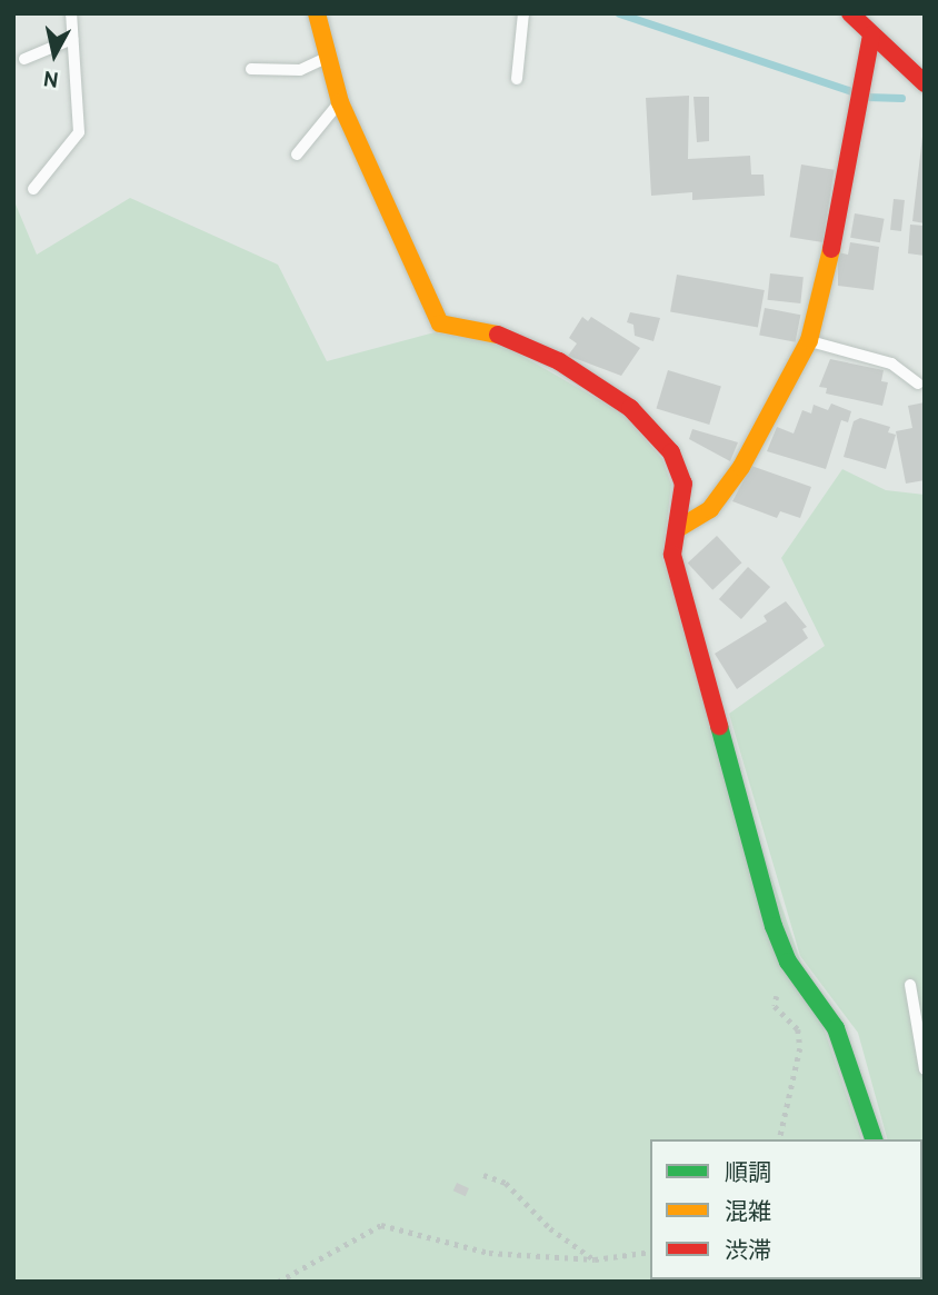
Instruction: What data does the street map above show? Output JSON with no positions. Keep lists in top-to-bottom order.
{
  "legend": ["順調", "混雑", "渋滞"],
  "north": "bottom"
}
